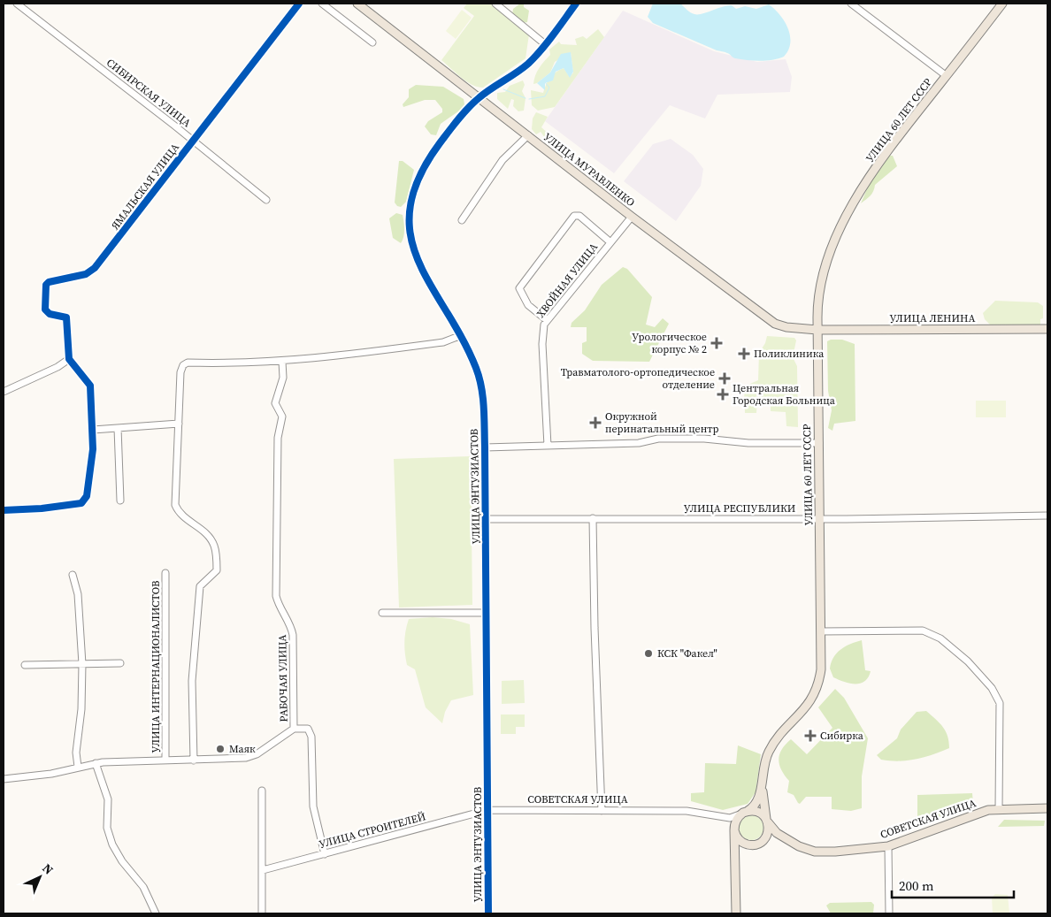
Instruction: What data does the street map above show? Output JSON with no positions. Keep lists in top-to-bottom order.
{
  "streets": {
    "main road": [
      "УЛИЦА 60 ЛЕТ СССР",
      "УЛИЦА МУРАВЛЕНКО",
      "УЛИЦА ЛЕНИНА",
      "СОВЕТСКАЯ УЛИЦА"
    ],
    "street": [
      "СИБИРСКАЯ УЛИЦА",
      "ЯМАЛЬСКАЯ УЛИЦА",
      "ХВОЙНАЯ УЛИЦА",
      "УЛИЦА ЭНТУЗИАСТОВ",
      "УЛИЦА РЕСПУБЛИКИ",
      "УЛИЦА ИНТЕРНАЦИОНАЛИСТОВ",
      "РАБОЧАЯ УЛИЦА",
      "УЛИЦА СТРОИТЕЛЕЙ"
    ]
  },
  "crossings": [
    ["СИБИРСКАЯ УЛИЦА", "ЯМАЛЬСКАЯ УЛИЦА"],
    ["УЛИЦА 60 ЛЕТ СССР", "УЛИЦА МУРАВЛЕНКО"],
    ["УЛИЦА 60 ЛЕТ СССР", "УЛИЦА ЛЕНИНА"],
    ["УЛИЦА 60 ЛЕТ СССР", "УЛИЦА РЕСПУБЛИКИ"],
    ["УЛИЦА 60 ЛЕТ СССР", "СОВЕТСКАЯ УЛИЦА"],
    ["УЛИЦА МУРАВЛЕНКО", "ХВОЙНАЯ УЛИЦА"],
    ["УЛИЦА МУРАВЛЕНКО", "УЛИЦА ЛЕНИНА"],
    ["УЛИЦА МУРАВЛЕНКО", "УЛИЦА ЭНТУЗИАСТОВ"],
    ["УЛИЦА ЭНТУЗИАСТОВ", "УЛИЦА РЕСПУБЛИКИ"],
    ["УЛИЦА ЭНТУЗИАСТОВ", "СОВЕТСКАЯ УЛИЦА"],
    ["УЛИЦА ЭНТУЗИАСТОВ", "УЛИЦА СТРОИТЕЛЕЙ"],
    ["УЛИЦА ИНТЕРНАЦИОНАЛИСТОВ", "РАБОЧАЯ УЛИЦА"],
    ["СОВЕТСКАЯ УЛИЦА", "УЛИЦА СТРОИТЕЛЕЙ"]
  ],
  "places": {
    "health": [
      "Урологическое корпус № 2",
      "Поликлиника",
      "Травматолого-ортопедическое отделение",
      "Центральная Городская Больница",
      "Окружной перинатальный центр",
      "Сибирка"
    ],
    "other": ["КСК \"Факел\"", "Маяк"]
  },
  "scale_bar": "200 m",
  "north": "top right"
}
